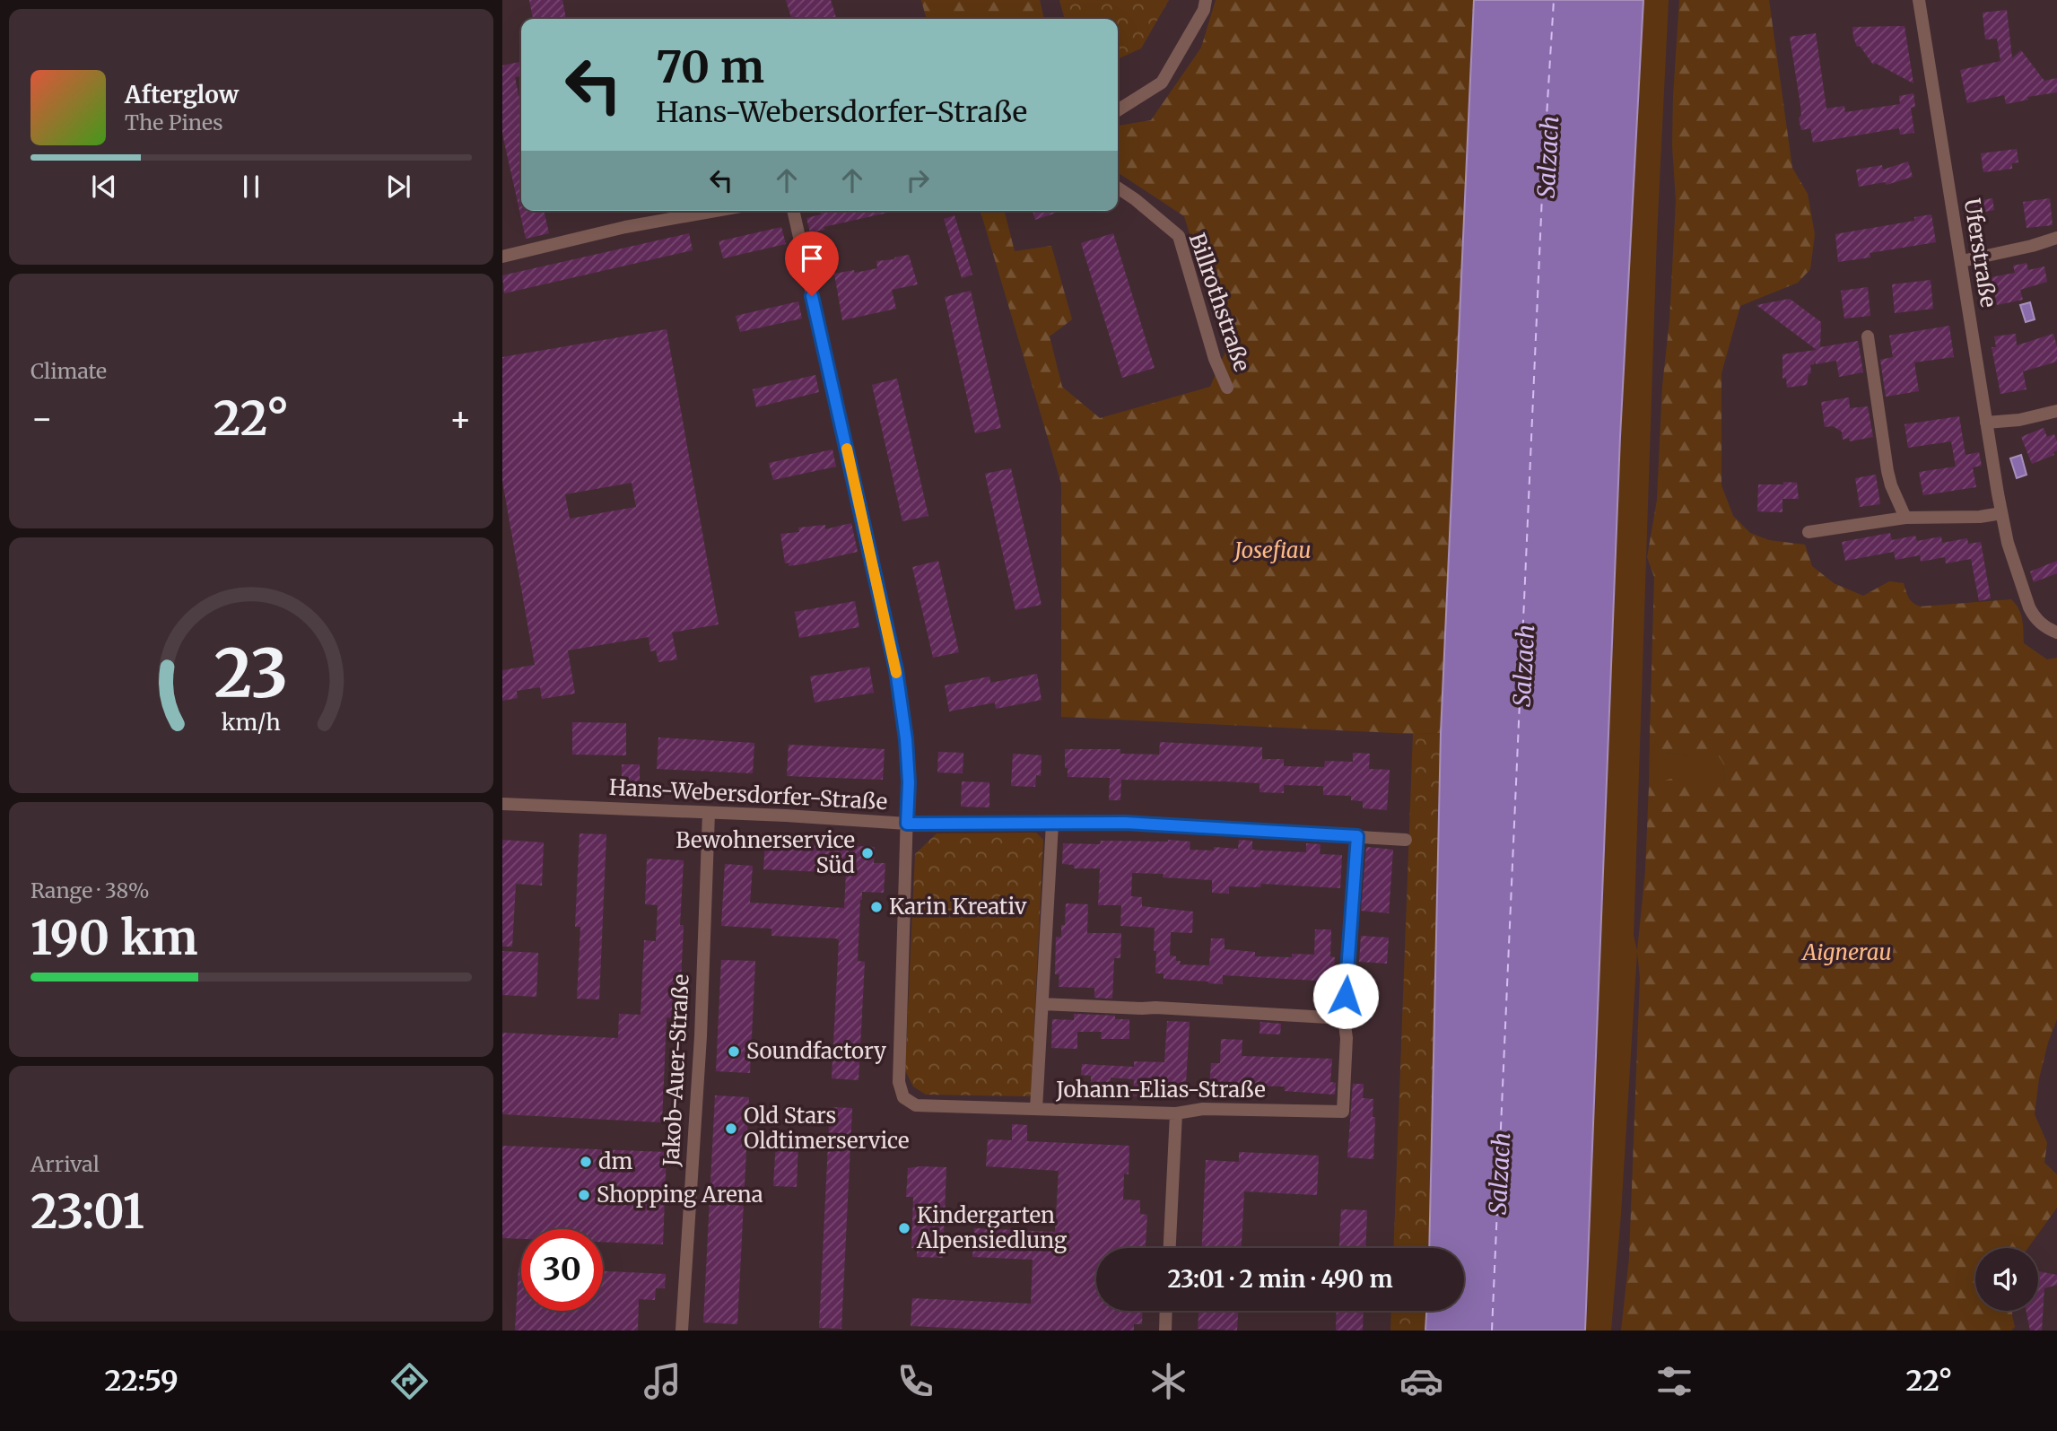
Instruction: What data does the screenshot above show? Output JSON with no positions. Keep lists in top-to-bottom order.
{
  "streets": {
    "street": [
      "Uferstraße",
      "Billrothstraße",
      "Hans-Webersdorfer-Straße",
      "Jakob-Auer-Straße",
      "Johann-Elias-Straße"
    ]
  },
  "crossings": [
    ["Hans-Webersdorfer-Straße", "Jakob-Auer-Straße"],
    ["Hans-Webersdorfer-Straße", "Johann-Elias-Straße"]
  ],
  "water": ["Salzach"],
  "parks": ["Josefiau", "Aignerau"],
  "places": [
    "Bewohnerservice Süd",
    "Karin Kreativ",
    "Soundfactory",
    "Old Stars Oldtimerservice",
    "dm",
    "Shopping Arena",
    "Kindergarten Alpensiedlung"
  ],
  "page": {
    "turn": ["70 m", "Hans-Webersdorfer-Straße"],
    "song": ["Afterglow", "The Pines"],
    "tile": [
      "Climate",
      ["Range · 38%", "190 km"],
      ["Arrival", "23:01"]
    ],
    "heat": ["−", "22°", "+"],
    "limit": "30",
    "trip": "23:01 · 2 min · 490 m",
    "tabs": ["22:59", "22°"],
    "gauge": ["23", "km/h"]
  }
}
